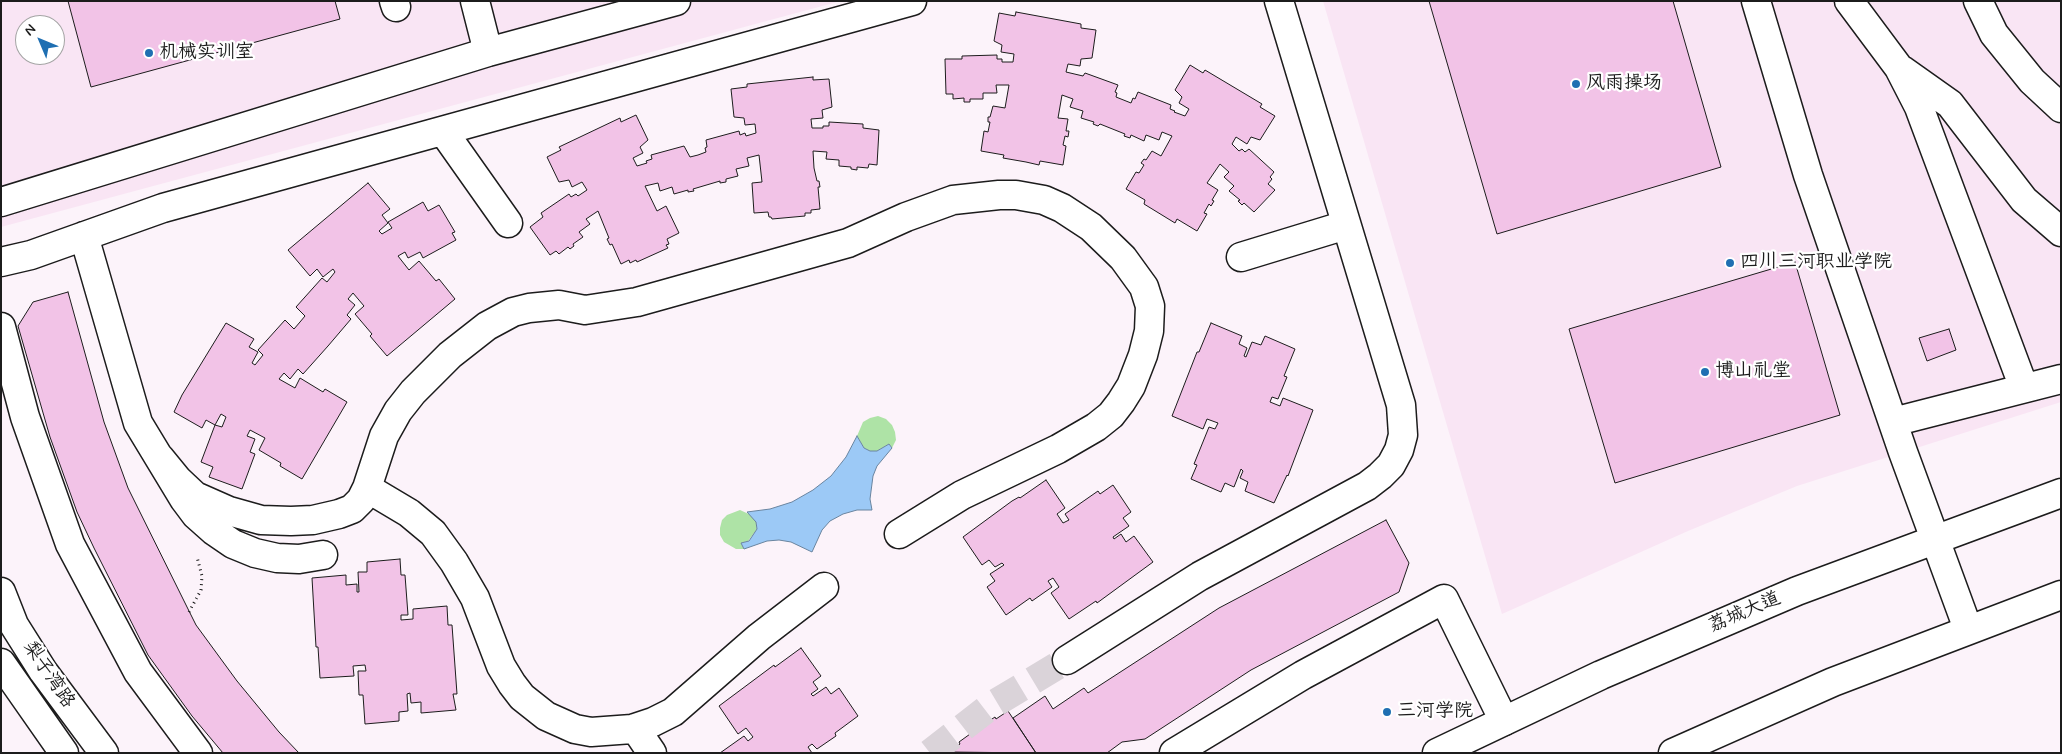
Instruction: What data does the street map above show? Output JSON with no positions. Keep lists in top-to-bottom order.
{
  "streets": {
    "main road": ["荔城大道", "梨子湾路"]
  },
  "places": [
    "机械实训室",
    "风雨操场",
    "四川三河职业学院",
    "博山礼堂",
    "三河学院"
  ],
  "north": "top left"
}
